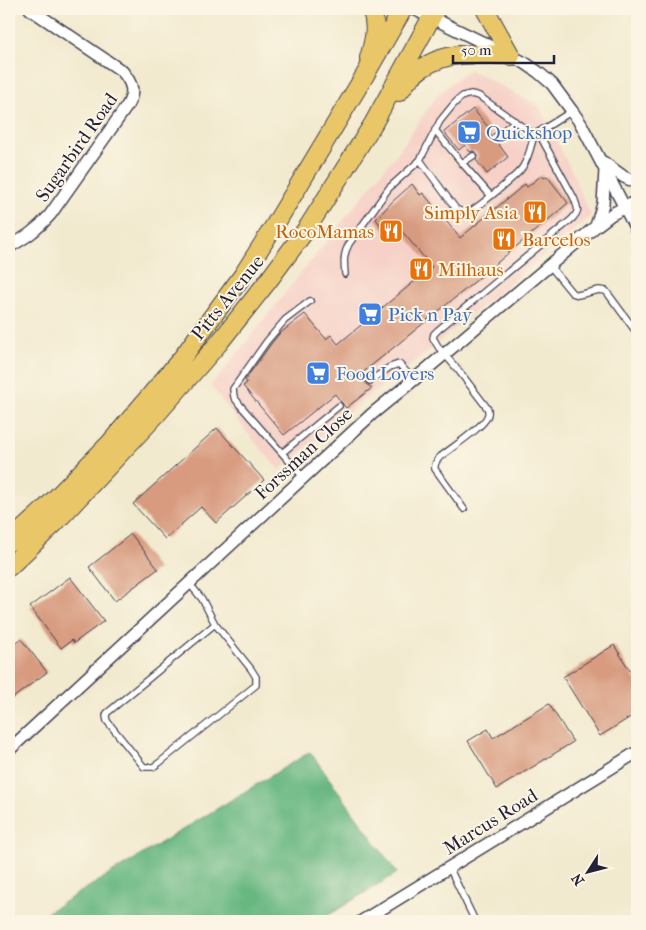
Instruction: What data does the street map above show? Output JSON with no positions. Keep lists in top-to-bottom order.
{
  "streets": {
    "main road": ["Pitts Avenue"],
    "street": ["Sugarbird Road", "Forssman Close", "Marcus Road"]
  },
  "places": {
    "supermarket": ["Quickshop", "Pick n Pay", "Food Lovers"],
    "restaurant": [
      "Simply Asia",
      "RocoMamas",
      "Barcelos",
      "Milhaus"
    ]
  },
  "scale_bar": "50 m",
  "north": "bottom left"
}
